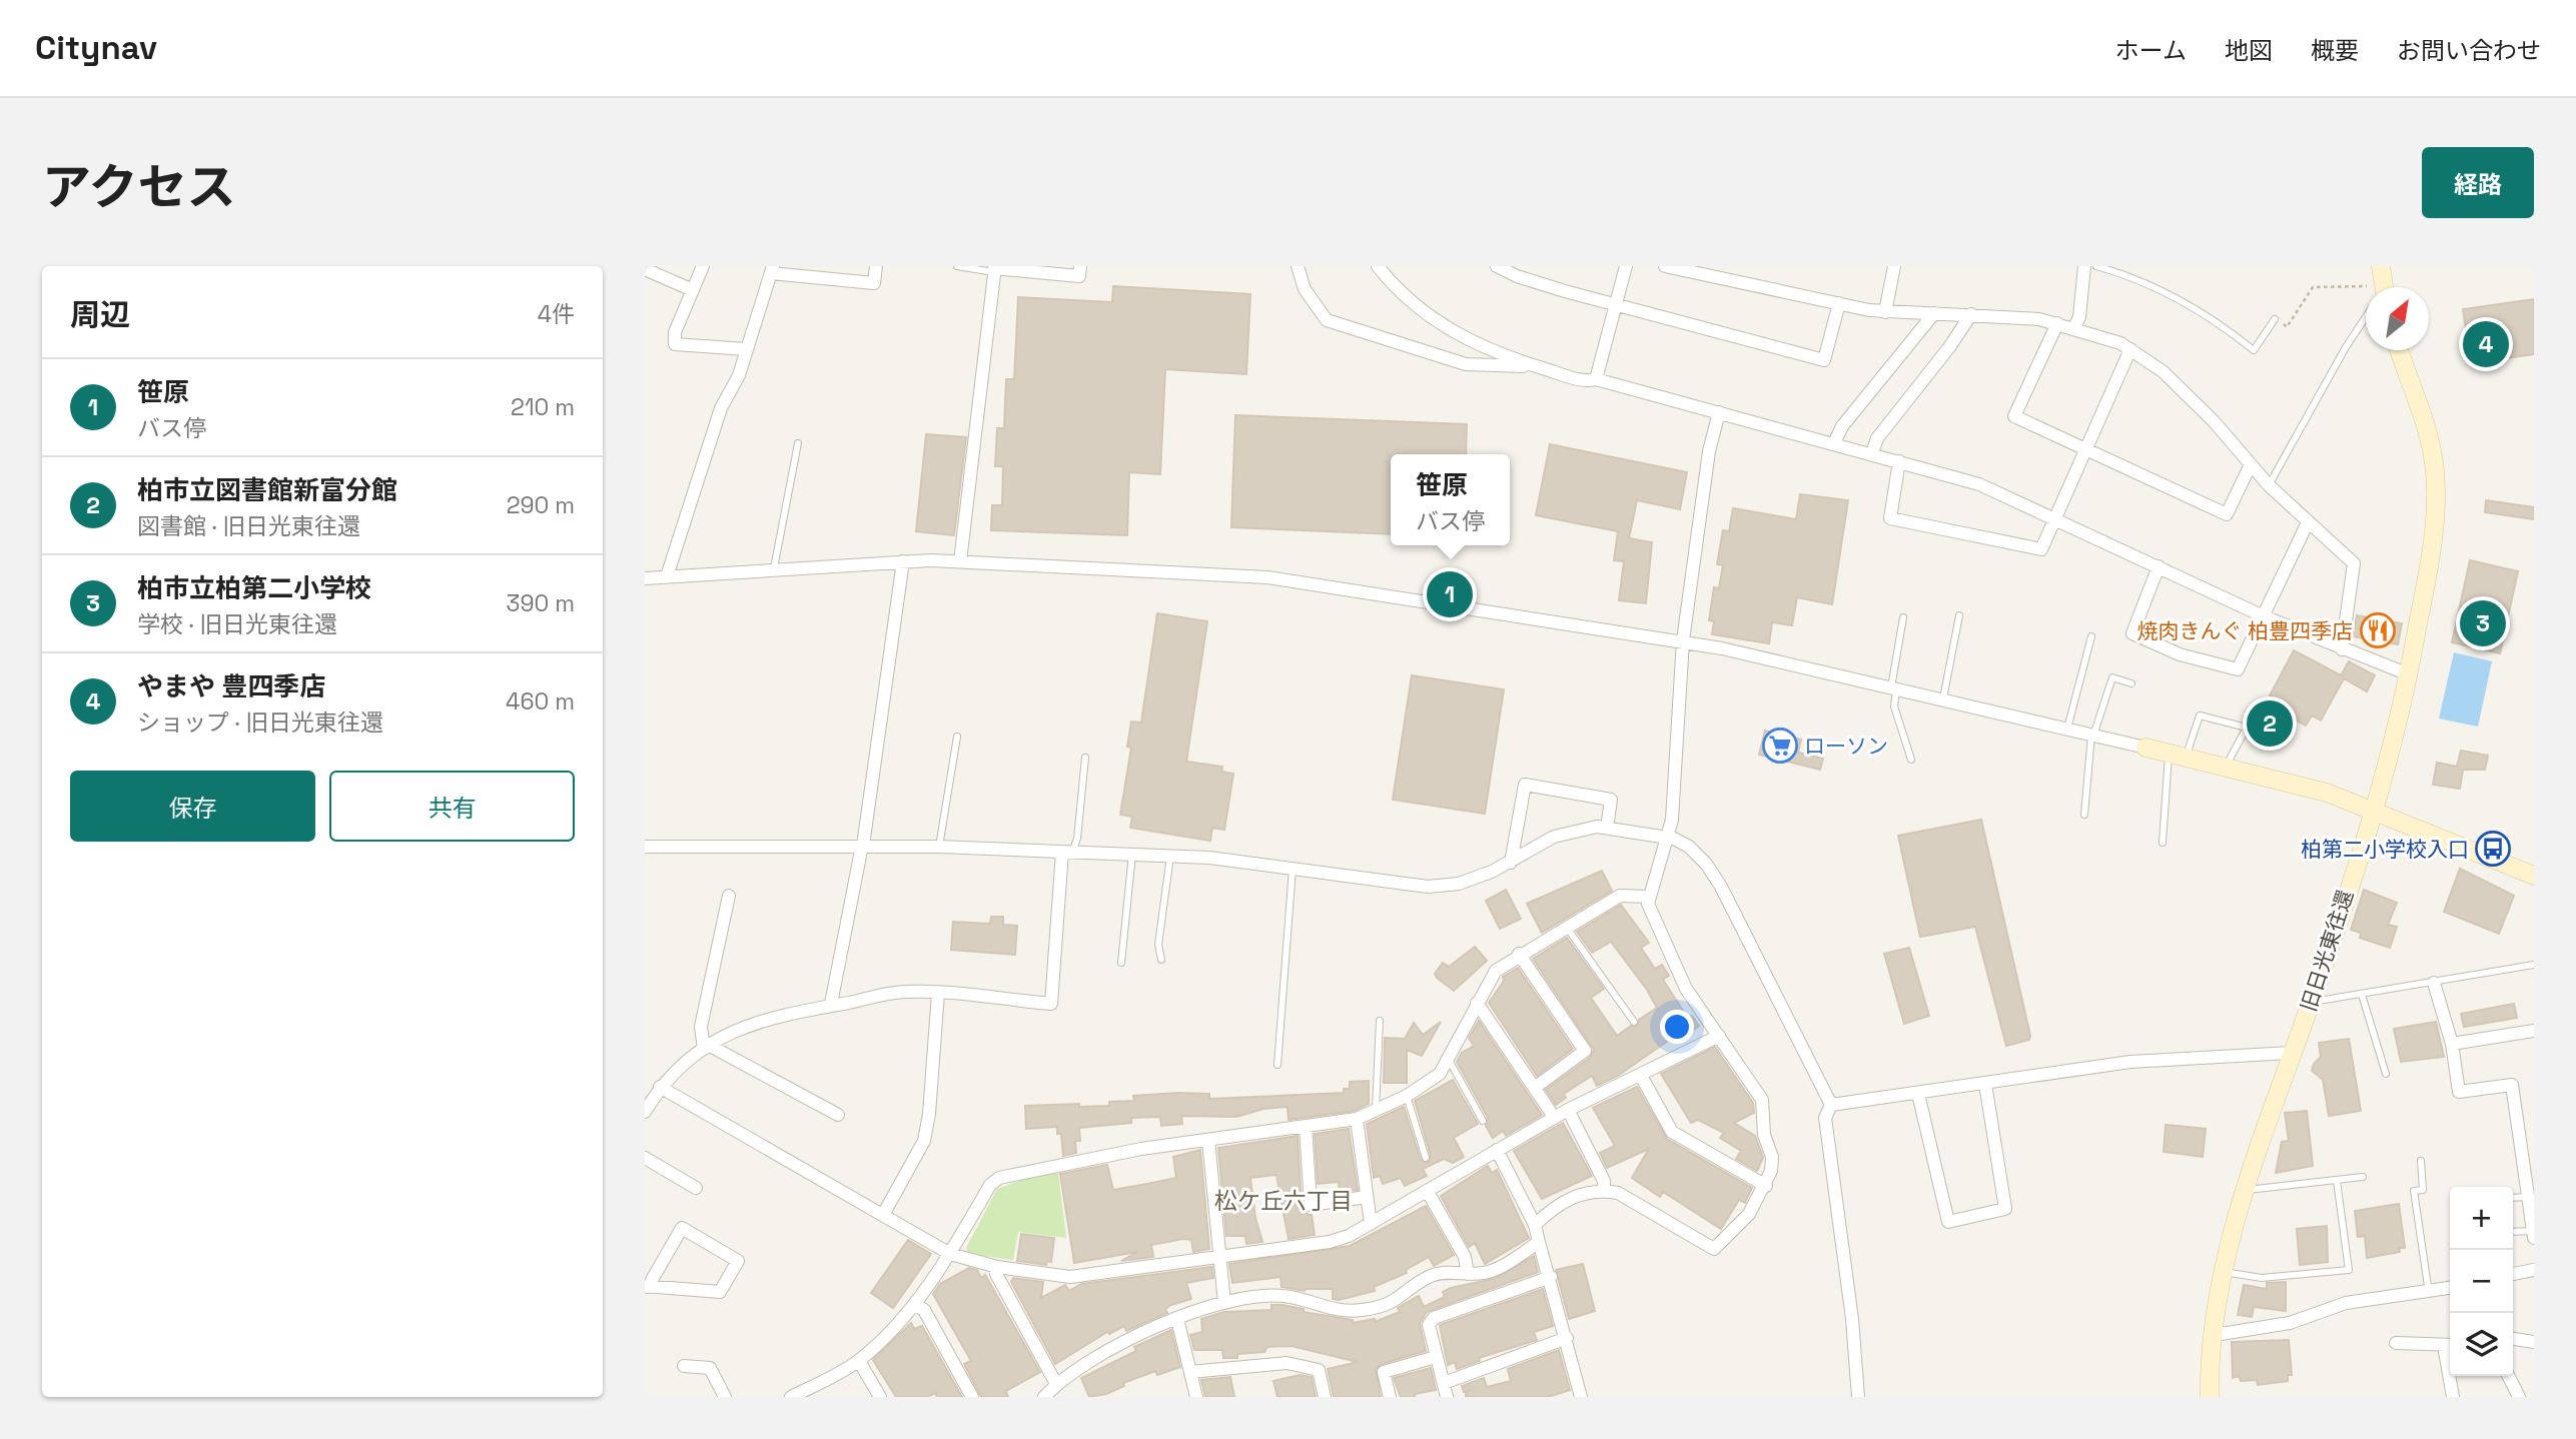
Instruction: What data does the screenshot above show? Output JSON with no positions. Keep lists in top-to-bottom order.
{
  "streets": {
    "street": ["旧日光東往還"]
  },
  "districts": ["松ケ丘六丁目"],
  "places": {
    "restaurant": ["焼肉きんぐ 柏豊四季店"],
    "supermarket": ["ローソン"],
    "bus stop": ["柏第二小学校入口"]
  },
  "north": "top right",
  "page": {
    "header": "Citynav",
    "nav": [
      "ホーム",
      "地図",
      "概要",
      "お問い合わせ"
    ],
    "title": "アクセス",
    "buttons": [
      "経路",
      ["保存", "共有"]
    ],
    "heading": ["周辺", "4件"],
    "pins": [
      "4",
      "1",
      "3",
      "2"
    ],
    "list": [
      {
        "mark": "1",
        "name": "笹原",
        "note": "バス停",
        "value": "210 m"
      },
      {
        "mark": "2",
        "name": "柏市立図書館新富分館",
        "note": "図書館 · 旧日光東往還",
        "value": "290 m"
      },
      {
        "mark": "3",
        "name": "柏市立柏第二小学校",
        "note": "学校 · 旧日光東往還",
        "value": "390 m"
      },
      {
        "mark": "4",
        "name": "やまや 豊四季店",
        "note": "ショップ · 旧日光東往還",
        "value": "460 m"
      }
    ],
    "popup": ["笹原", "バス停"],
    "map_buttons": ["+", "−"]
  }
}
